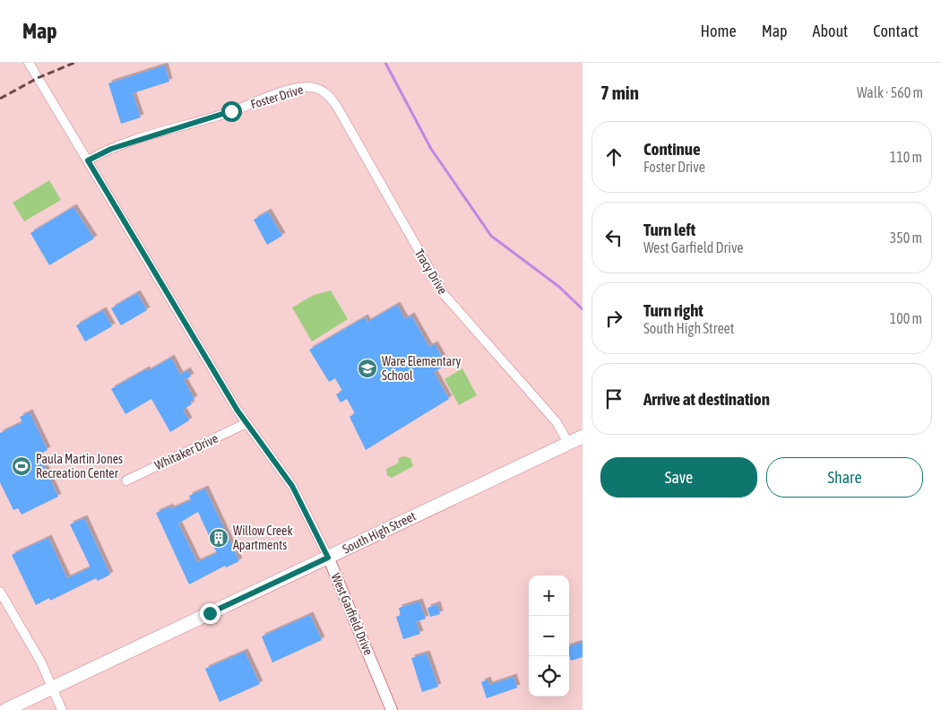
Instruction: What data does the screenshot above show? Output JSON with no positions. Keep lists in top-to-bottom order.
{
  "streets": {
    "main road": ["South High Street"],
    "street": [
      "Foster Drive",
      "Tracy Drive",
      "Whitaker Drive",
      "West Garfield Drive"
    ]
  },
  "crossings": [
    ["Foster Drive", "Tracy Drive"],
    ["Foster Drive", "West Garfield Drive"],
    ["Tracy Drive", "South High Street"],
    ["Whitaker Drive", "West Garfield Drive"],
    ["South High Street", "West Garfield Drive"]
  ],
  "places": {
    "school or university": ["Ware Elementary School"],
    "sports": ["Paula Martin Jones Recreation Center"],
    "building": ["Willow Creek Apartments"]
  },
  "page": {
    "header": "Map",
    "nav": [
      "Home",
      "Map",
      "About",
      "Contact"
    ],
    "heading": ["7 min", "Walk · 560 m"],
    "list": [
      ["Continue", "Foster Drive", "110 m"],
      ["Turn left", "West Garfield Drive", "350 m"],
      ["Turn right", "South High Street", "100 m"],
      "Arrive at destination"
    ],
    "buttons": ["Save", "Share"],
    "map_buttons": ["+", "−"]
  }
}
